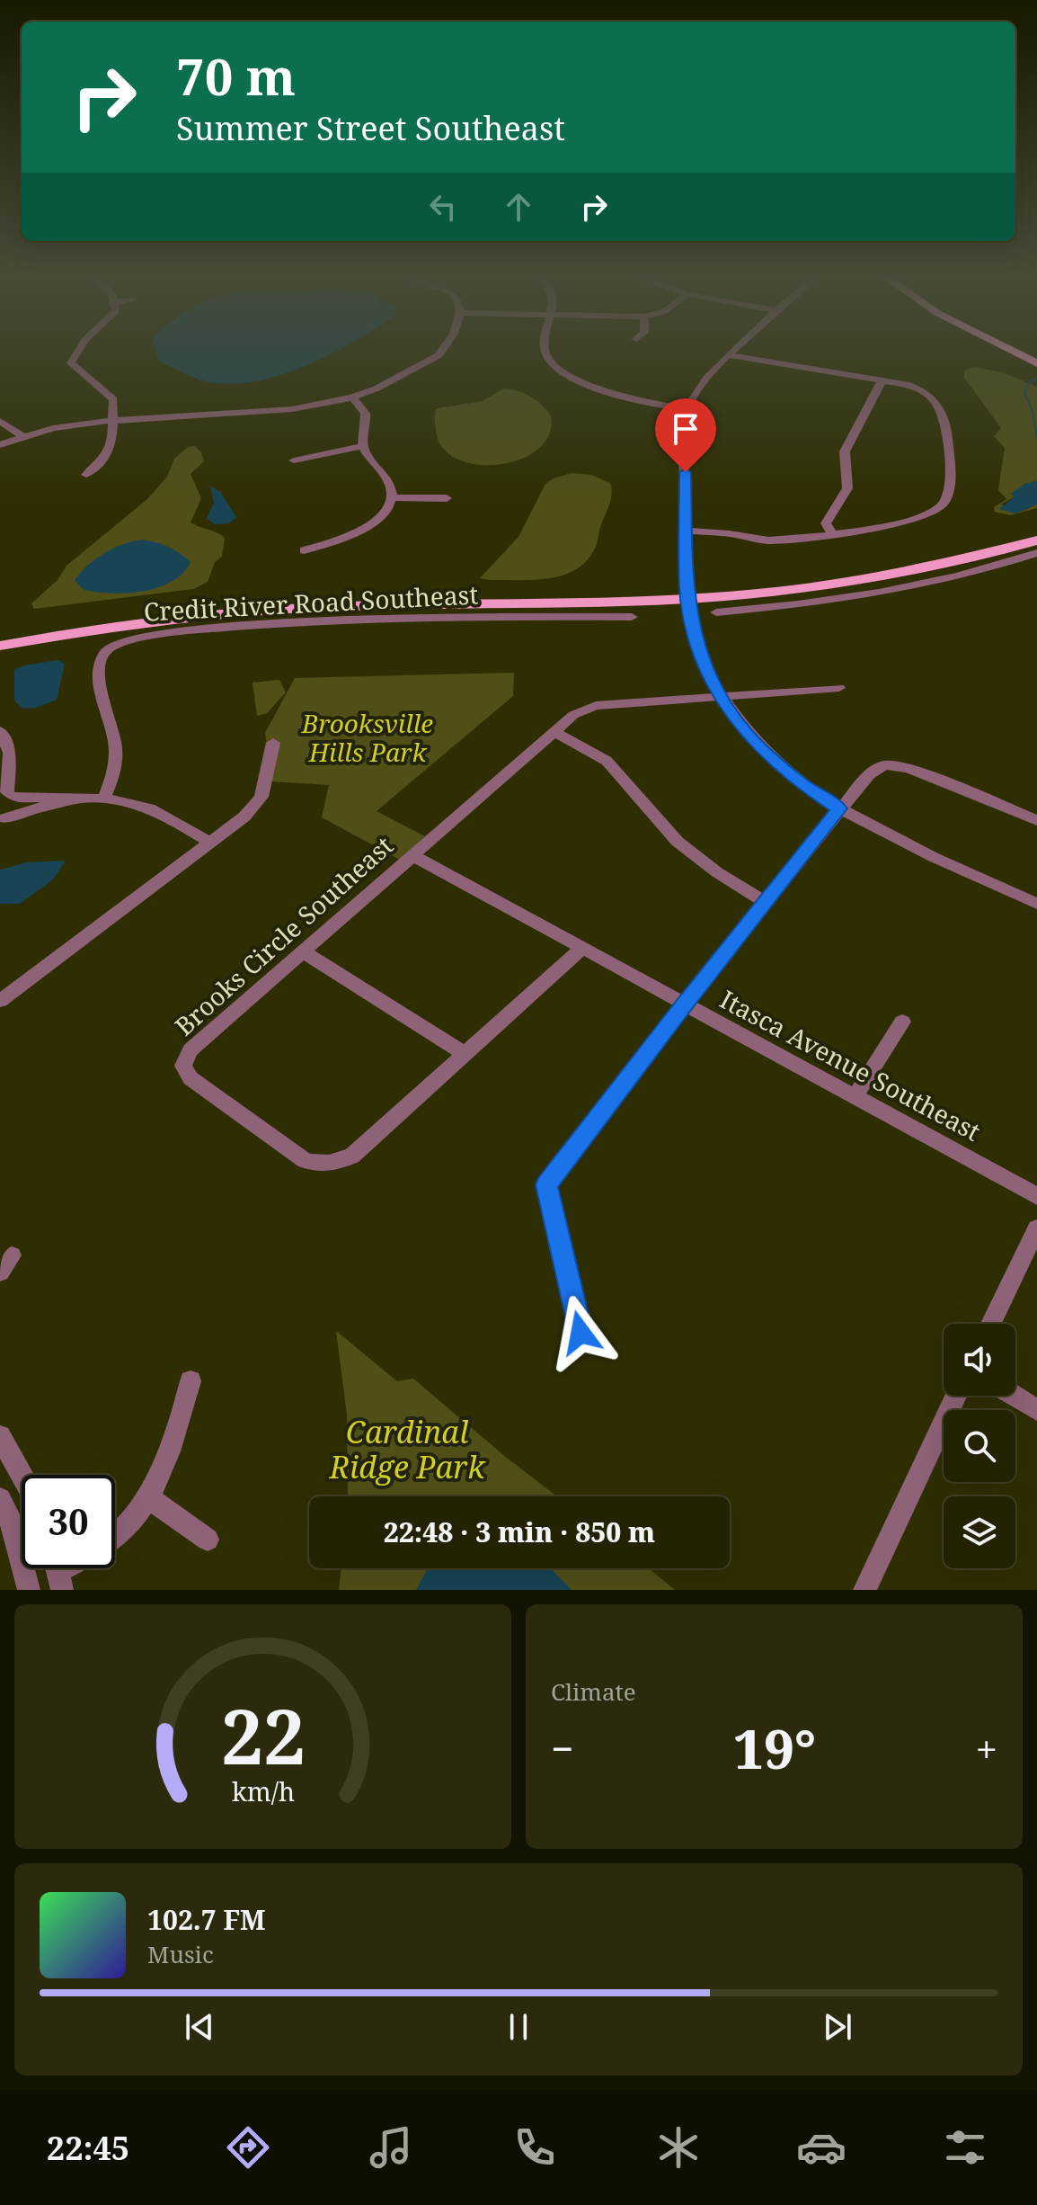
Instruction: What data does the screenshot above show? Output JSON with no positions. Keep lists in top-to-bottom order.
{
  "streets": {
    "street": ["Credit River Road Southeast", "Brooks Circle Southeast", "Itasca Avenue Southeast"]
  },
  "crossings": [
    ["Brooks Circle Southeast", "Itasca Avenue Southeast"]
  ],
  "parks": ["Brooksville Hills Park", "Cardinal Ridge Park"],
  "page": {
    "turn": ["70 m", "Summer Street Southeast"],
    "limit": "30",
    "trip": "22:48 · 3 min · 850 m",
    "tile": "Climate",
    "heat": ["−", "19°", "+"],
    "song": ["102.7 FM", "Music"],
    "tabs": "22:45",
    "gauge": ["22", "km/h"]
  }
}
